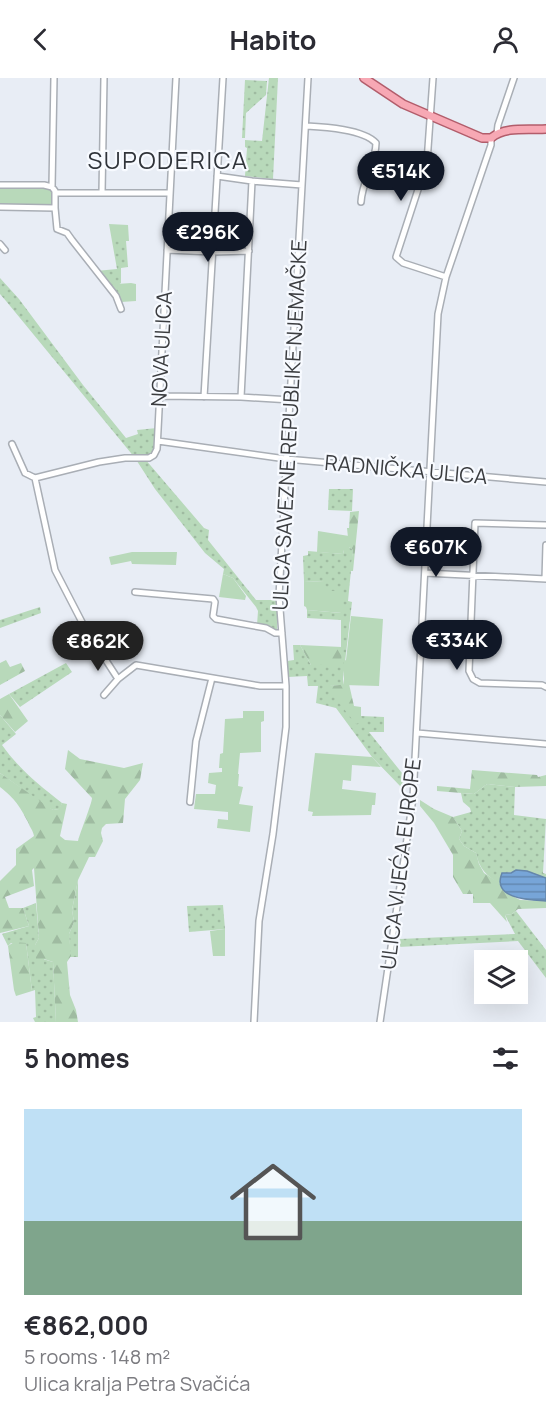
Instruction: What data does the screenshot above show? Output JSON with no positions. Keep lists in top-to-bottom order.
{
  "streets": {
    "street": [
      "NOVA ULICA",
      "ULICA SAVEZNE REPUBLIKE NJEMAČKE",
      "RADNIČKA ULICA",
      "ULICA VIJEĆA EUROPE"
    ]
  },
  "crossings": [
    ["NOVA ULICA", "RADNIČKA ULICA"],
    ["ULICA SAVEZNE REPUBLIKE NJEMAČKE", "RADNIČKA ULICA"],
    ["RADNIČKA ULICA", "ULICA VIJEĆA EUROPE"]
  ],
  "districts": ["SUPODERICA"],
  "page": {
    "header": "Habito",
    "price": [
      "€514K",
      "€296K",
      "€607K",
      "€334K",
      "€862K"
    ],
    "heading": "5 homes",
    "list": [
      {
        "name": "€862,000",
        "note": "5 rooms · 148 m² · Ulica kralja Petra Svačića"
      }
    ]
  }
}
